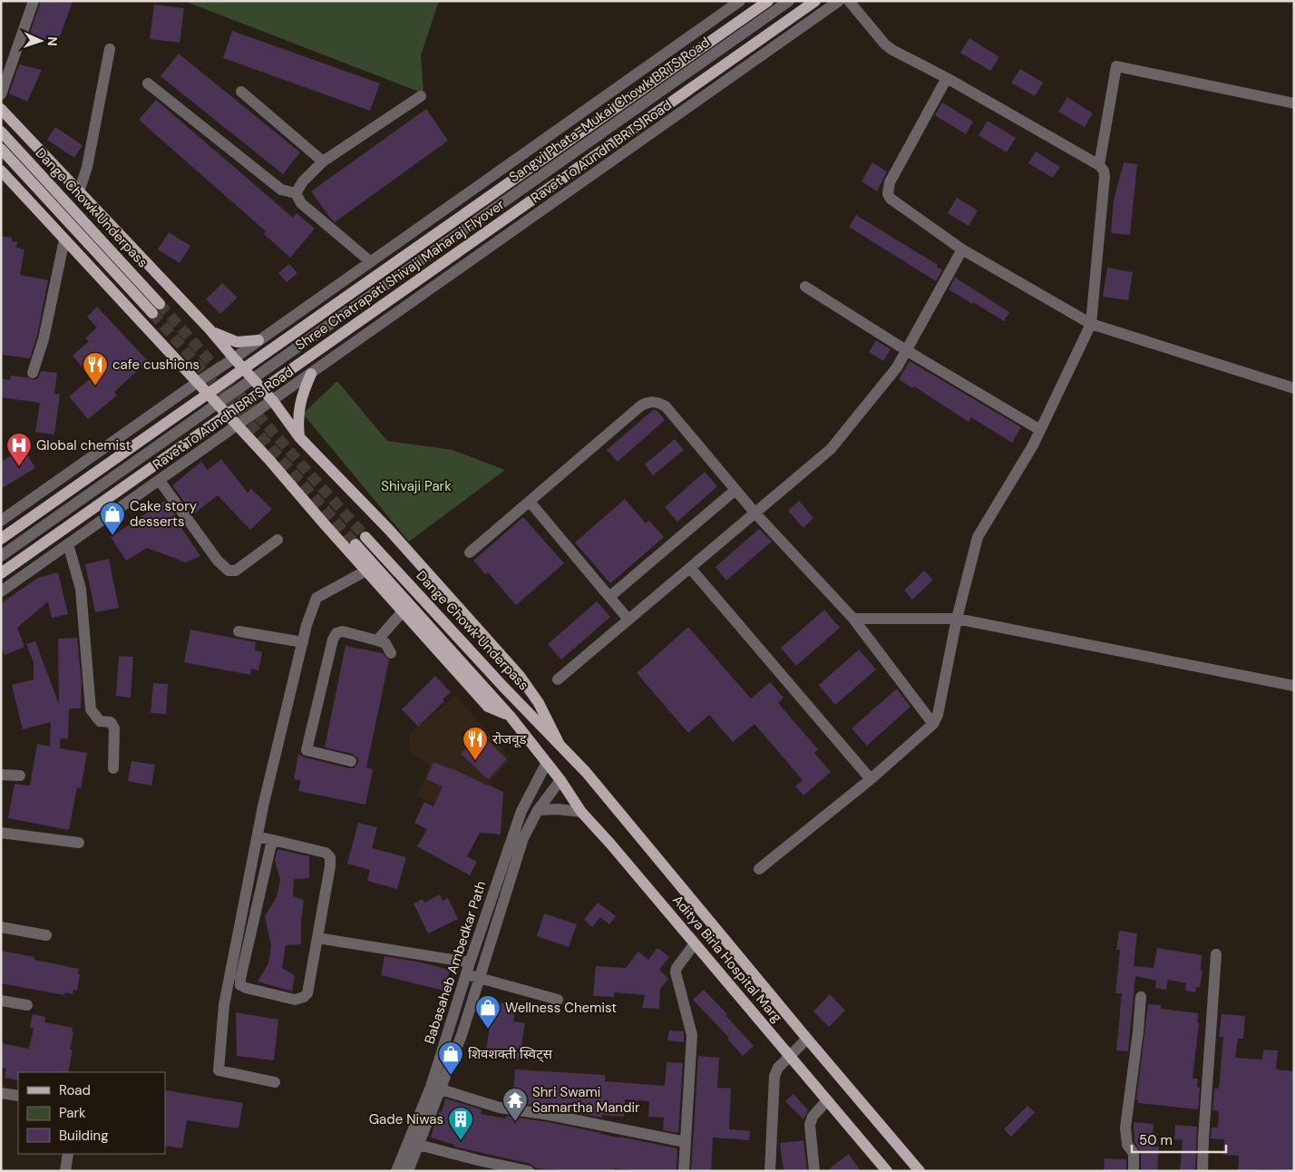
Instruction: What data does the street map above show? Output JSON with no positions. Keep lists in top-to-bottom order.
{
  "streets": {
    "main road": ["Dange Chowk Underpass", "Shree Chatrapati Shivaji Maharaj Flyover", "Aditya Birla Hospital Marg"],
    "street": ["Sangvi Phata-Mukai Chowk BRTS Road", "Ravet To Aundh BRTS Road", "Babasaheb Ambedkar Path"]
  },
  "crossings": [
    ["Dange Chowk Underpass", "Aditya Birla Hospital Marg"],
    ["Dange Chowk Underpass", "Babasaheb Ambedkar Path"],
    ["Aditya Birla Hospital Marg", "Babasaheb Ambedkar Path"]
  ],
  "parks": ["Shivaji Park"],
  "places": {
    "restaurant": ["cafe cushions", "रोजवूड"],
    "hospital": ["Global chemist"],
    "shop": ["Cake story desserts", "Wellness Chemist", "शिवशक्ती स्विट्स"],
    "temple": ["Shri Swami Samartha Mandir"],
    "building": ["Gade Niwas"]
  },
  "legend": ["Road", "Park", "Building"],
  "scale_bar": "50 m",
  "north": "right"
}
